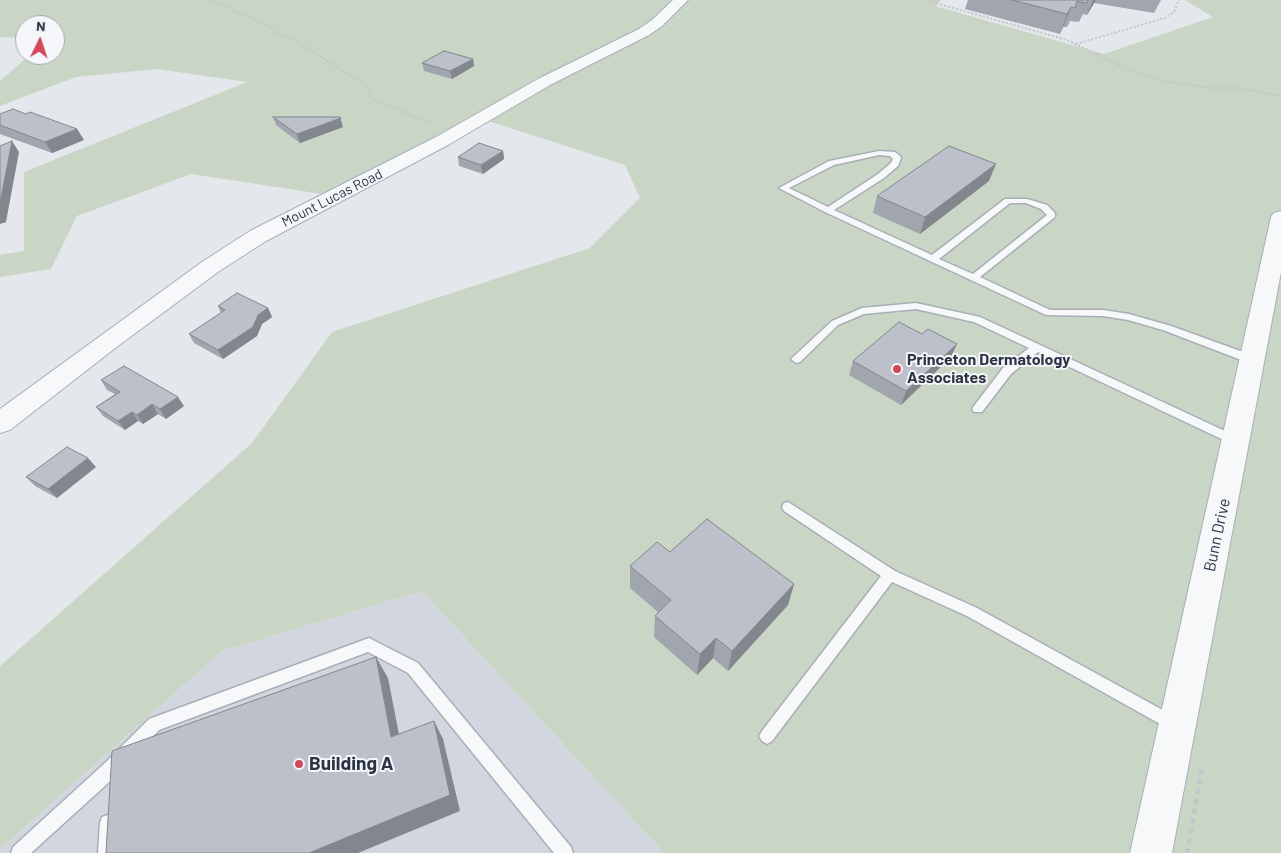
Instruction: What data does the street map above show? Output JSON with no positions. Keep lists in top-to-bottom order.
{
  "streets": {
    "street": ["Mount Lucas Road", "Bunn Drive"]
  },
  "places": ["Princeton Dermatology Associates", "Building A"],
  "north": "top"
}
